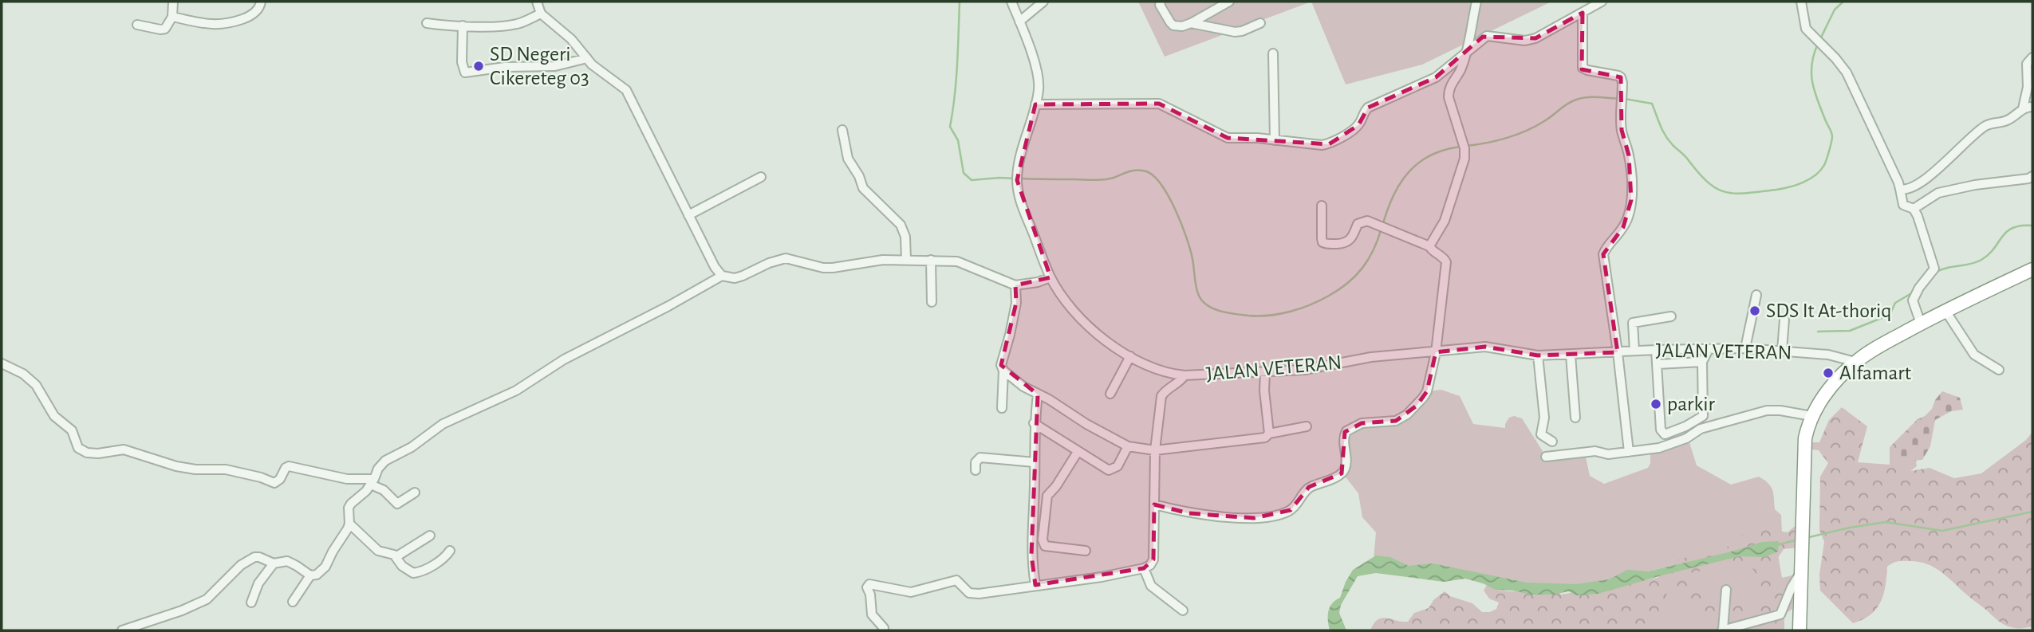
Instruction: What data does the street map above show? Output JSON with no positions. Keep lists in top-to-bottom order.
{
  "streets": {
    "street": ["JALAN VETERAN"]
  },
  "places": [
    "SD Negeri Cikereteg 03",
    "SDS It At-thoriq",
    "Alfamart",
    "parkir"
  ]
}
